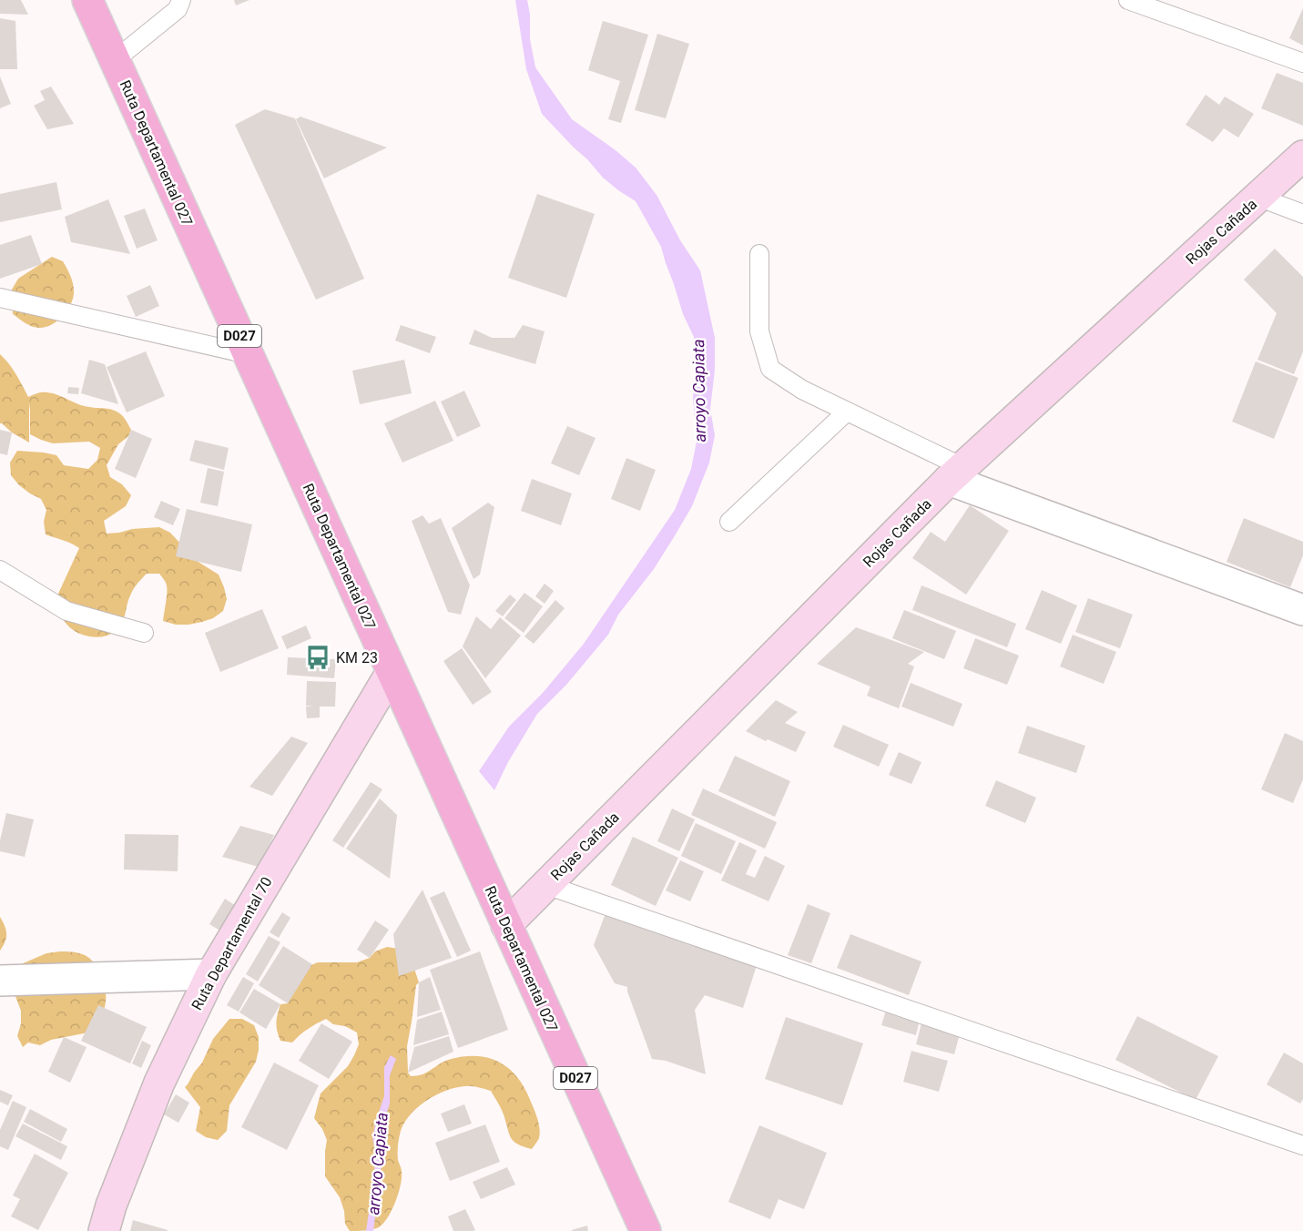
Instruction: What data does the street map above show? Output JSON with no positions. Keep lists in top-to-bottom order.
{
  "streets": {
    "main road": [
      "Ruta Departamental 027",
      "Rojas Cañada",
      "D027",
      "Ruta Departamental 70"
    ]
  },
  "crossings": [
    ["Ruta Departamental 027", "Rojas Cañada"],
    ["Ruta Departamental 027", "Ruta Departamental 70"]
  ],
  "water": ["arroyo Capiata"],
  "places": {
    "bus stop": ["KM 23"]
  }
}
